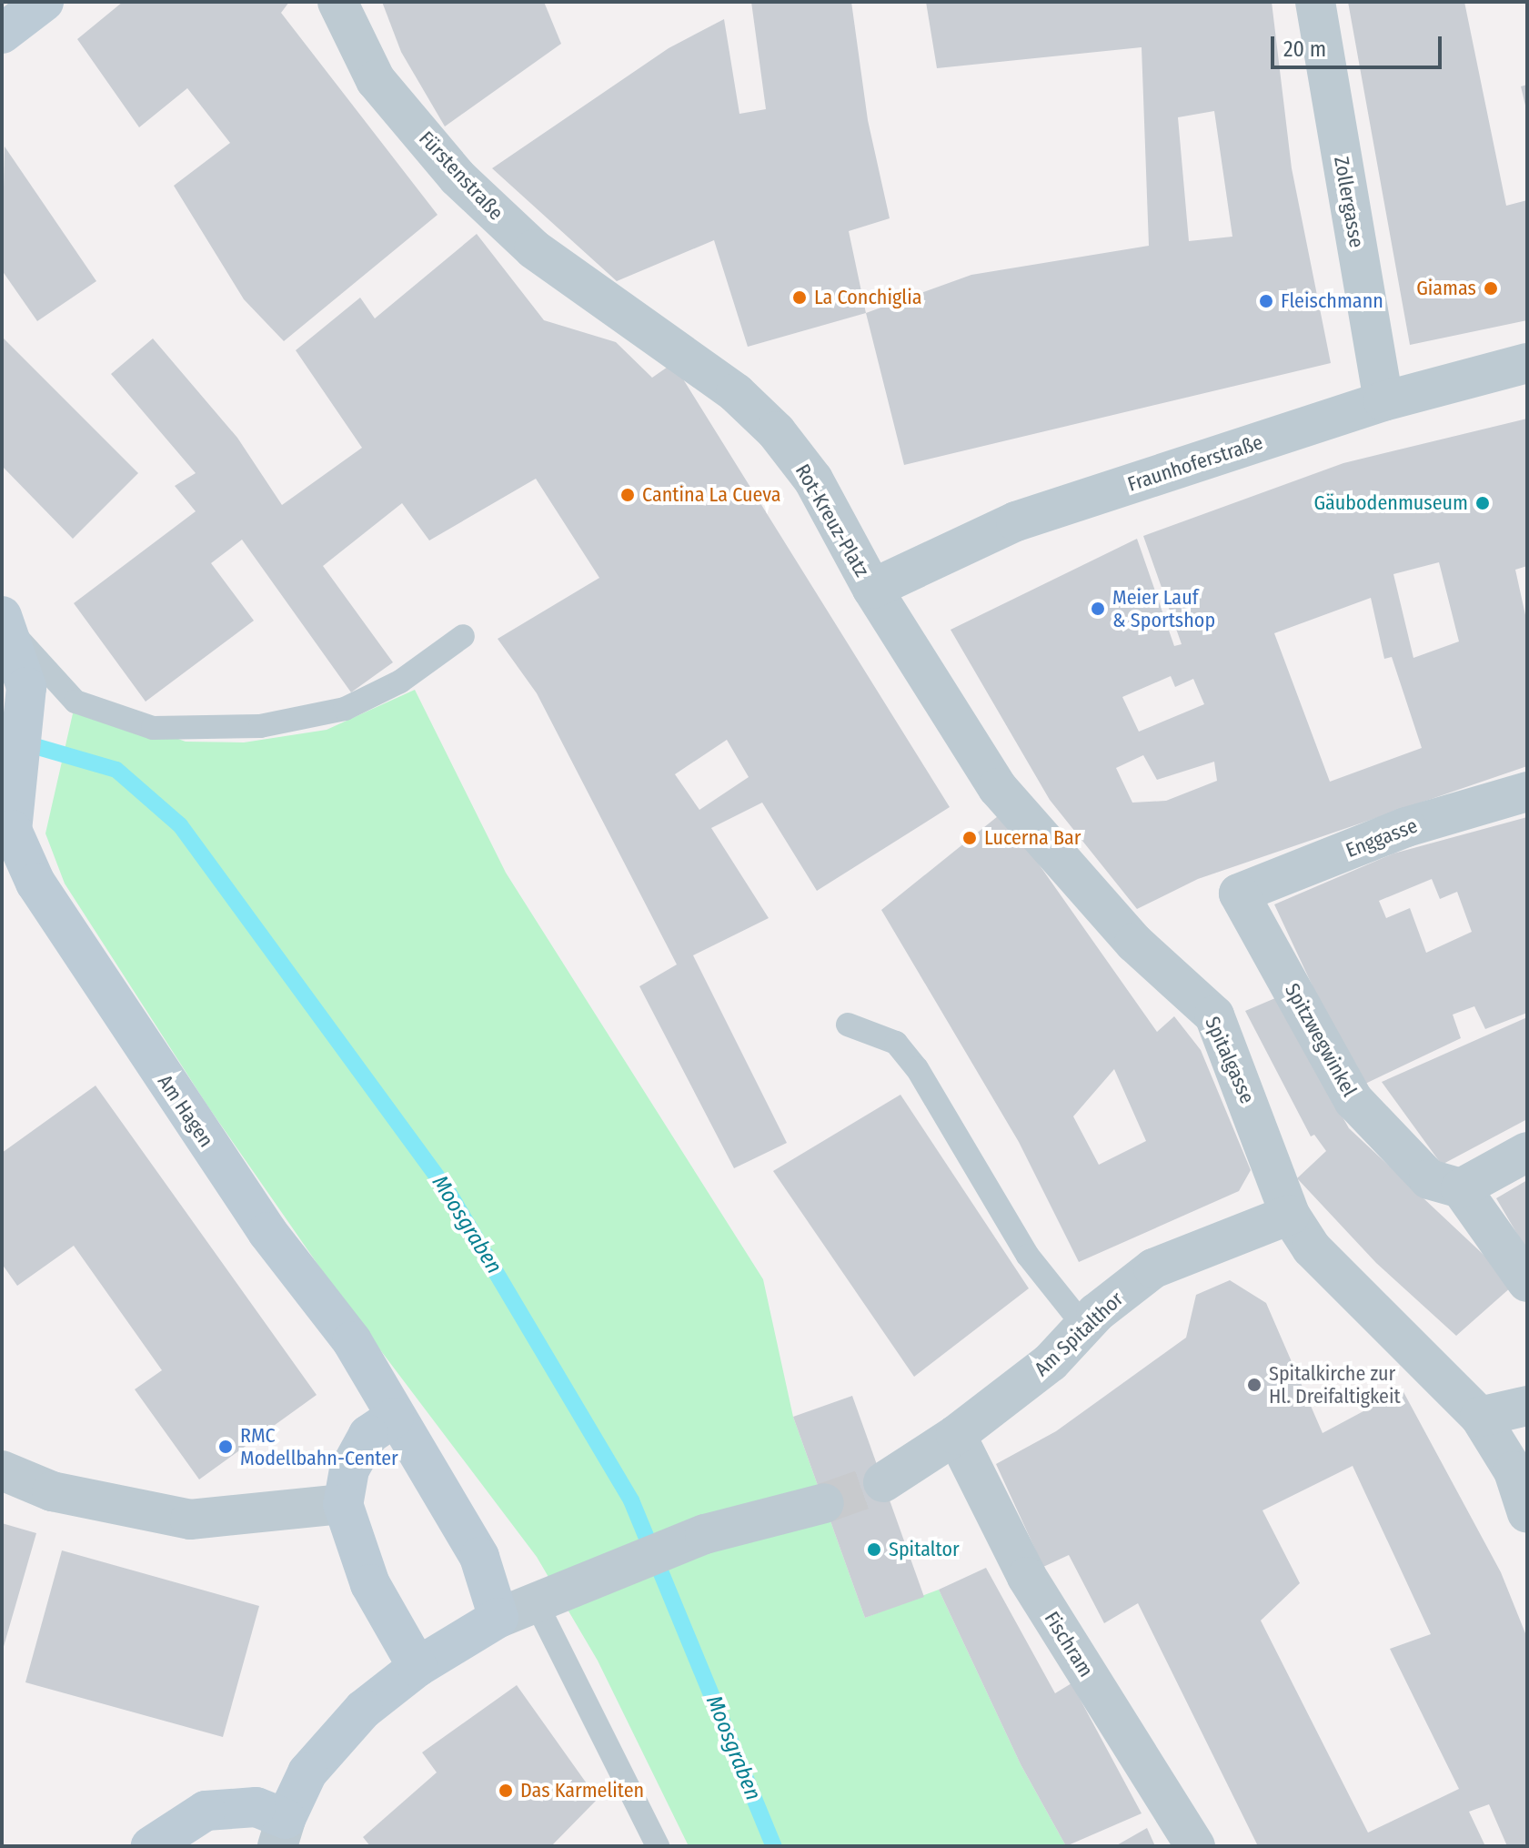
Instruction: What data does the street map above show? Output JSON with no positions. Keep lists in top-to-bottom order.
{
  "streets": {
    "street": [
      "Fürstenstraße",
      "Zollergasse",
      "Fraunhoferstraße",
      "Rot-Kreuz-Platz",
      "Enggasse",
      "Spitzwegwinkel",
      "Spitalgasse",
      "Am Hagen",
      "Am Spitalthor",
      "Fischram"
    ]
  },
  "crossings": [
    ["Fürstenstraße", "Rot-Kreuz-Platz"],
    ["Zollergasse", "Fraunhoferstraße"],
    ["Fraunhoferstraße", "Rot-Kreuz-Platz"],
    ["Fraunhoferstraße", "Spitalgasse"],
    ["Rot-Kreuz-Platz", "Spitalgasse"],
    ["Enggasse", "Spitzwegwinkel"],
    ["Spitalgasse", "Am Spitalthor"],
    ["Am Spitalthor", "Fischram"]
  ],
  "water": ["Moosgraben"],
  "places": [
    "Giamas",
    "La Conchiglia",
    "Fleischmann",
    "Cantina La Cueva",
    "Gäubodenmuseum",
    "Meier Lauf & Sportshop",
    "Lucerna Bar",
    "Spitalkirche zur Hl. Dreifaltigkeit",
    "RMC Modellbahn-Center",
    "Spitaltor",
    "Das Karmeliten"
  ],
  "scale_bar": "20 m"
}
